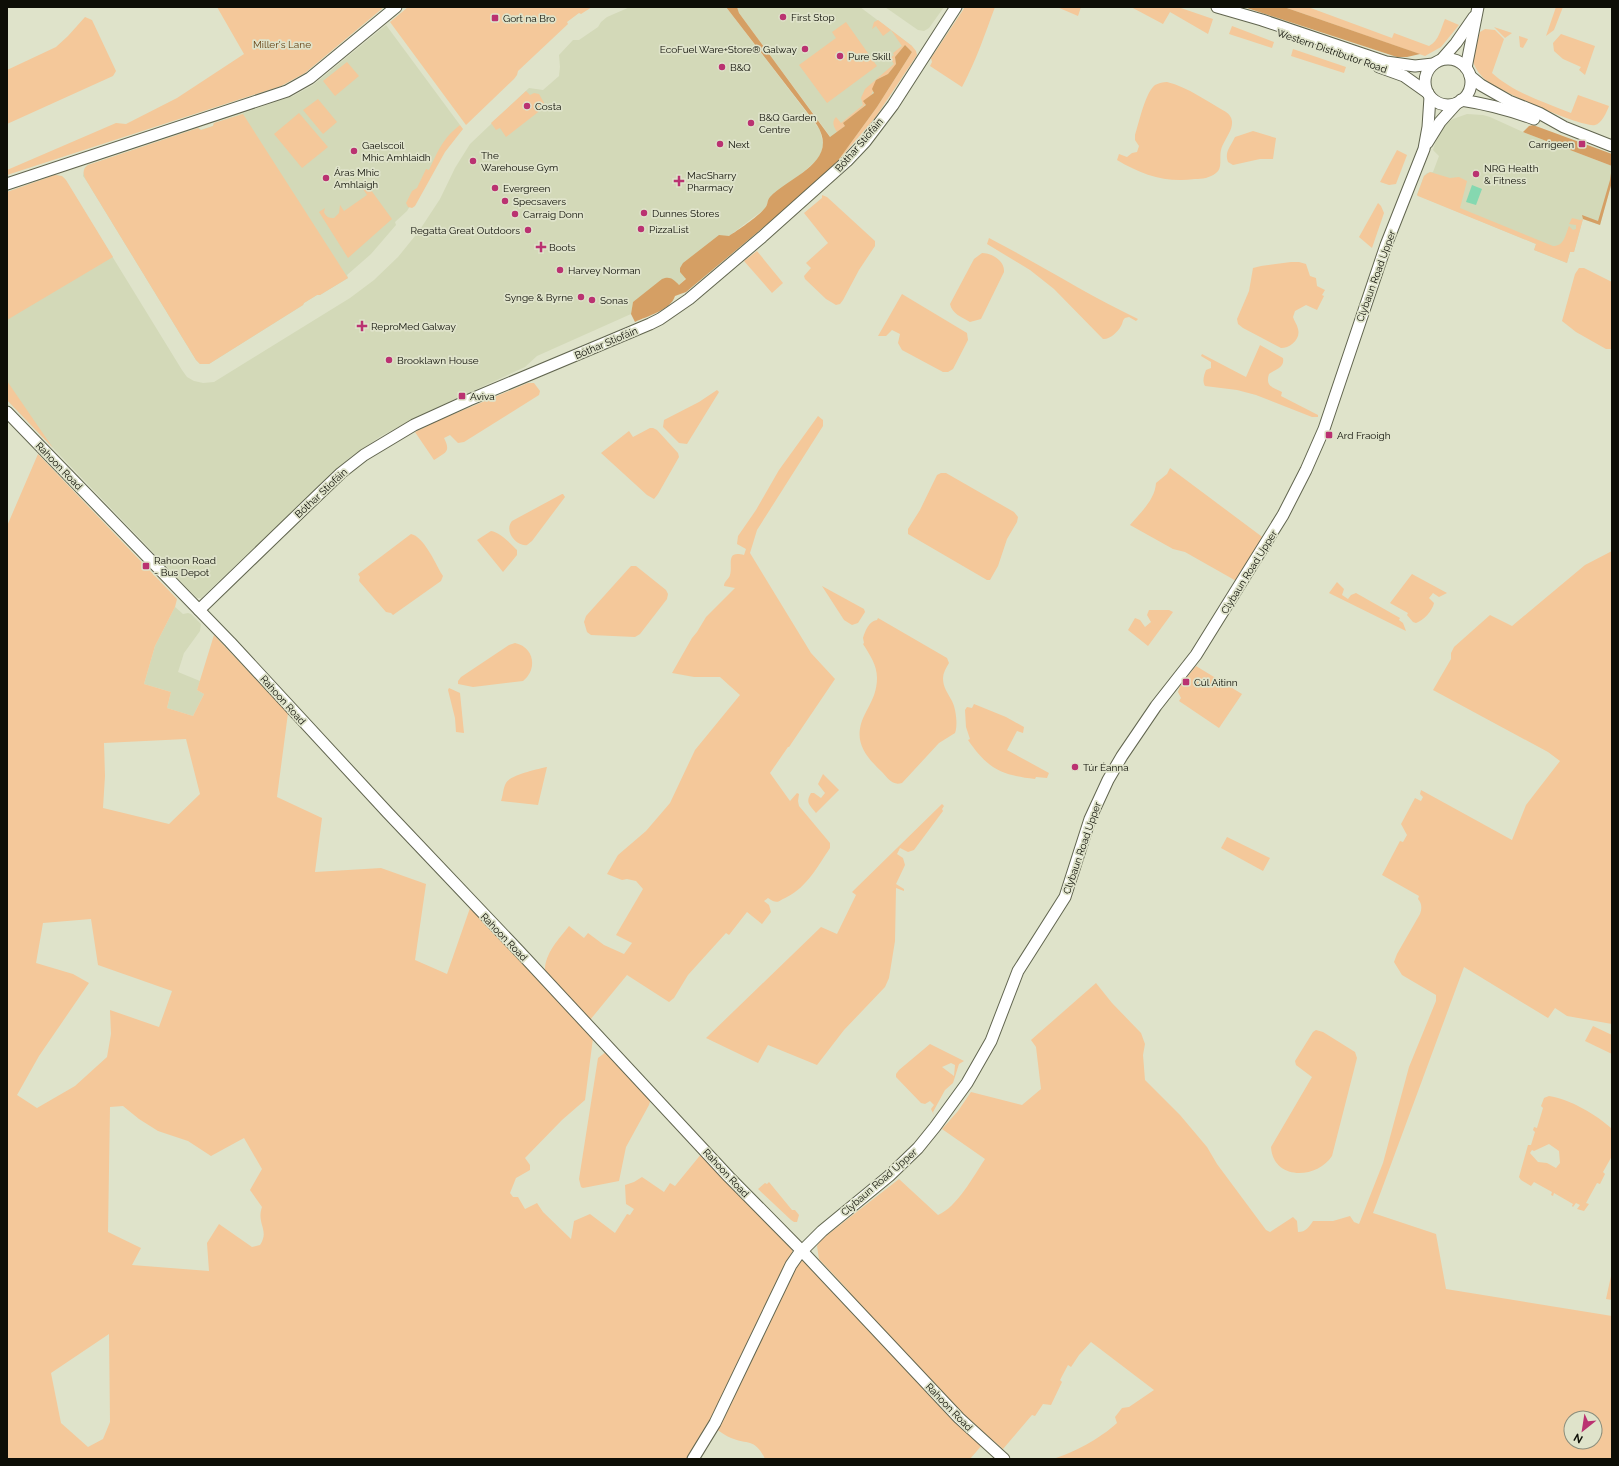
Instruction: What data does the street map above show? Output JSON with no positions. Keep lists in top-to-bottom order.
{
  "streets": {
    "street": [
      "Western Distributor Road",
      "Bóthar Stiofáin",
      "Clybaun Road Upper",
      "Rahoon Road"
    ]
  },
  "crossings": [
    ["Western Distributor Road", "Clybaun Road Upper"],
    ["Bóthar Stiofáin", "Rahoon Road"],
    ["Clybaun Road Upper", "Rahoon Road"]
  ],
  "parks": ["Miller's Lane"],
  "places": {
    "other": [
      "First Stop",
      "EcoFuel Ware+Store® Galway",
      "Pure Skill",
      "B&Q",
      "Costa",
      "B&Q Garden Centre",
      "Next",
      "Gaelscoil Mhic Amhlaidh",
      "The Warehouse Gym",
      "NRG Health & Fitness",
      "Áras Mhic Amhlaigh",
      "Evergreen",
      "Specsavers",
      "Dunnes Stores",
      "Carraig Donn",
      "PizzaList",
      "Regatta Great Outdoors",
      "Harvey Norman",
      "Synge & Byrne",
      "Sonas",
      "Brooklawn House",
      "Túr Éanna"
    ],
    "transit": [
      "Gort na Bro",
      "Carrigeen",
      "Aviva",
      "Ard Fraoigh",
      "Rahoon Road - Bus Depot",
      "Cúl Aitinn"
    ],
    "health": ["MacSharry Pharmacy", "Boots", "ReproMed Galway"]
  },
  "north": "bottom left"
}
